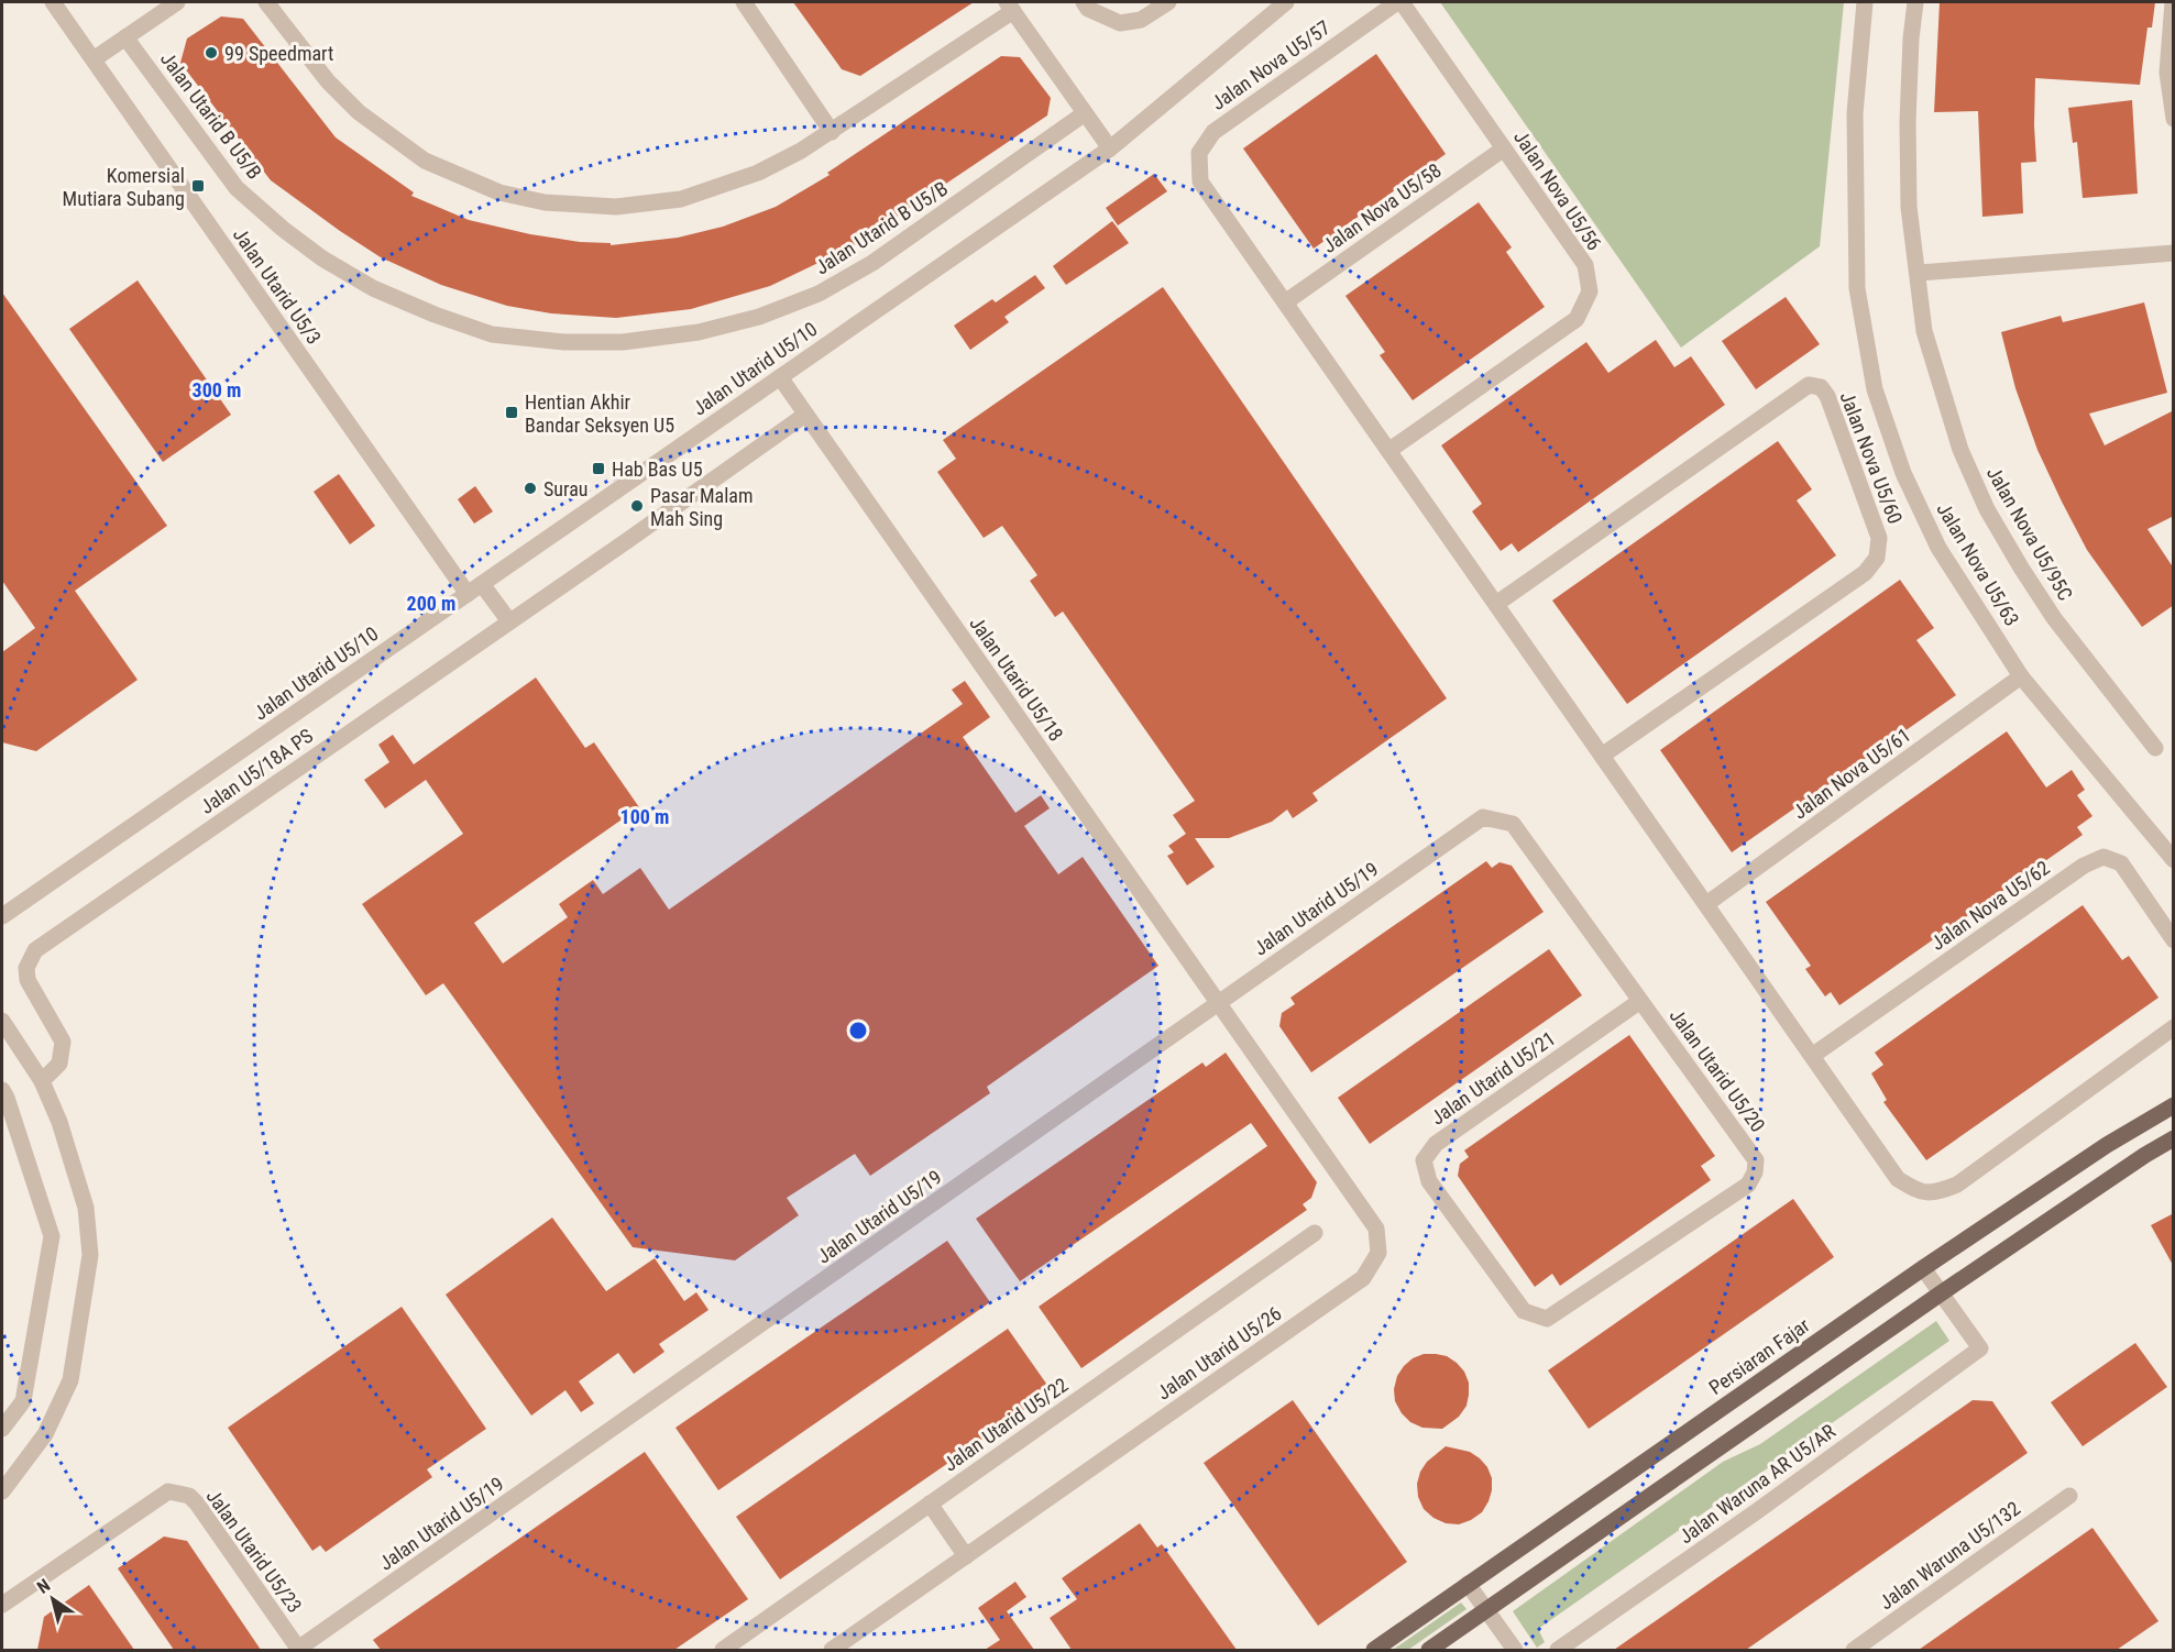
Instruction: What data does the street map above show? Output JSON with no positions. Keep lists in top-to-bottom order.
{
  "streets": {
    "main road": ["Persiaran Fajar"],
    "street": [
      "Jalan Nova U5/57",
      "Jalan Utarid B U5/B",
      "Jalan Nova U5/56",
      "Jalan Nova U5/58",
      "Jalan Utarid U5/3",
      "Jalan Utarid U5/10",
      "Jalan Nova U5/60",
      "Jalan Nova U5/95C",
      "Jalan Nova U5/63",
      "Jalan Utarid U5/18",
      "Jalan U5/18A PS",
      "Jalan Nova U5/61",
      "Jalan Nova U5/62",
      "Jalan Utarid U5/19",
      "Jalan Utarid U5/20",
      "Jalan Utarid U5/21",
      "Jalan Utarid U5/26",
      "Jalan Utarid U5/22",
      "Jalan Waruna AR U5/AR",
      "Jalan Utarid U5/23",
      "Jalan Waruna U5/132"
    ]
  },
  "crossings": [
    ["Jalan Nova U5/57", "Jalan Nova U5/56"],
    ["Jalan Nova U5/57", "Jalan Nova U5/58"],
    ["Jalan Nova U5/56", "Jalan Nova U5/58"],
    ["Jalan Utarid U5/3", "Jalan Utarid U5/10"],
    ["Jalan Utarid U5/10", "Jalan Utarid U5/18"],
    ["Jalan Nova U5/63", "Jalan Nova U5/61"],
    ["Jalan Utarid U5/18", "Jalan U5/18A PS"],
    ["Jalan Utarid U5/18", "Jalan Utarid U5/19"],
    ["Jalan Utarid U5/18", "Jalan Utarid U5/26"],
    ["Jalan Utarid U5/19", "Jalan Utarid U5/20"],
    ["Jalan Utarid U5/19", "Jalan Utarid U5/26"],
    ["Jalan Utarid U5/19", "Jalan Utarid U5/23"],
    ["Jalan Utarid U5/20", "Jalan Utarid U5/21"]
  ],
  "places": {
    "other": ["99 Speedmart", "Surau", "Pasar Malam Mah Sing"],
    "transit": ["Komersial Mutiara Subang", "Hentian Akhir Bandar Seksyen U5", "Hab Bas U5"]
  },
  "north": "top left",
  "rings": ["300 m", "200 m", "100 m"]
}
